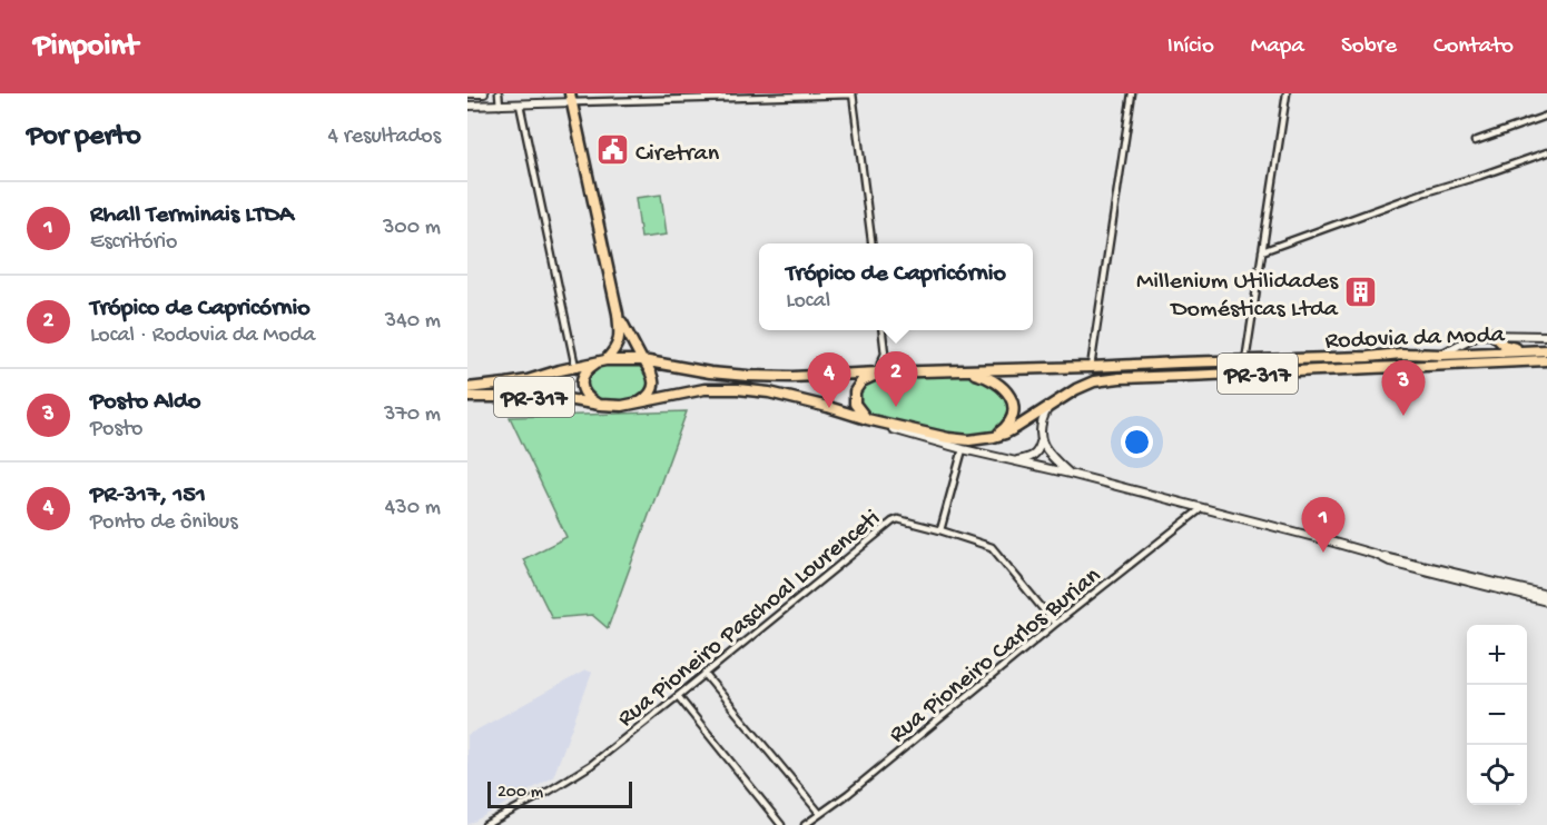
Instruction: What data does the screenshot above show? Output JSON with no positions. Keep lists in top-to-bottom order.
{
  "streets": {
    "highway": ["Rodovia da Moda", "PR-317"],
    "street": ["Rua Pioneiro Paschoal Lourenceti", "Rua Pioneiro Carlos Burian"]
  },
  "crossings": [
    ["Rodovia da Moda", "PR-317"],
    ["Rua Pioneiro Paschoal Lourenceti", "Rua Pioneiro Carlos Burian"]
  ],
  "places": {
    "public building": ["Ciretran"],
    "building": ["Millenium Utilidades Domésticas Ltda"]
  },
  "scale_bar": "200 m",
  "page": {
    "header": "Pinpoint",
    "nav": [
      "Início",
      "Mapa",
      "Sobre",
      "Contato"
    ],
    "heading": ["Por perto", "4 resultados"],
    "list": [
      {
        "mark": "1",
        "name": "Rhall Terminais LTDA",
        "note": "Escritório",
        "value": "300 m"
      },
      {
        "mark": "2",
        "name": "Trópico de Capricórnio",
        "note": "Local · Rodovia da Moda",
        "value": "340 m"
      },
      {
        "mark": "3",
        "name": "Posto Aldo",
        "note": "Posto",
        "value": "370 m"
      },
      {
        "mark": "4",
        "name": "PR-317, 151",
        "note": "Ponto de ônibus",
        "value": "430 m"
      }
    ],
    "popup": ["Trópico de Capricórnio", "Local"],
    "pins": [
      "2",
      "4",
      "3",
      "1"
    ],
    "map_buttons": ["+", "−"],
    "scale": "200 m"
  }
}
